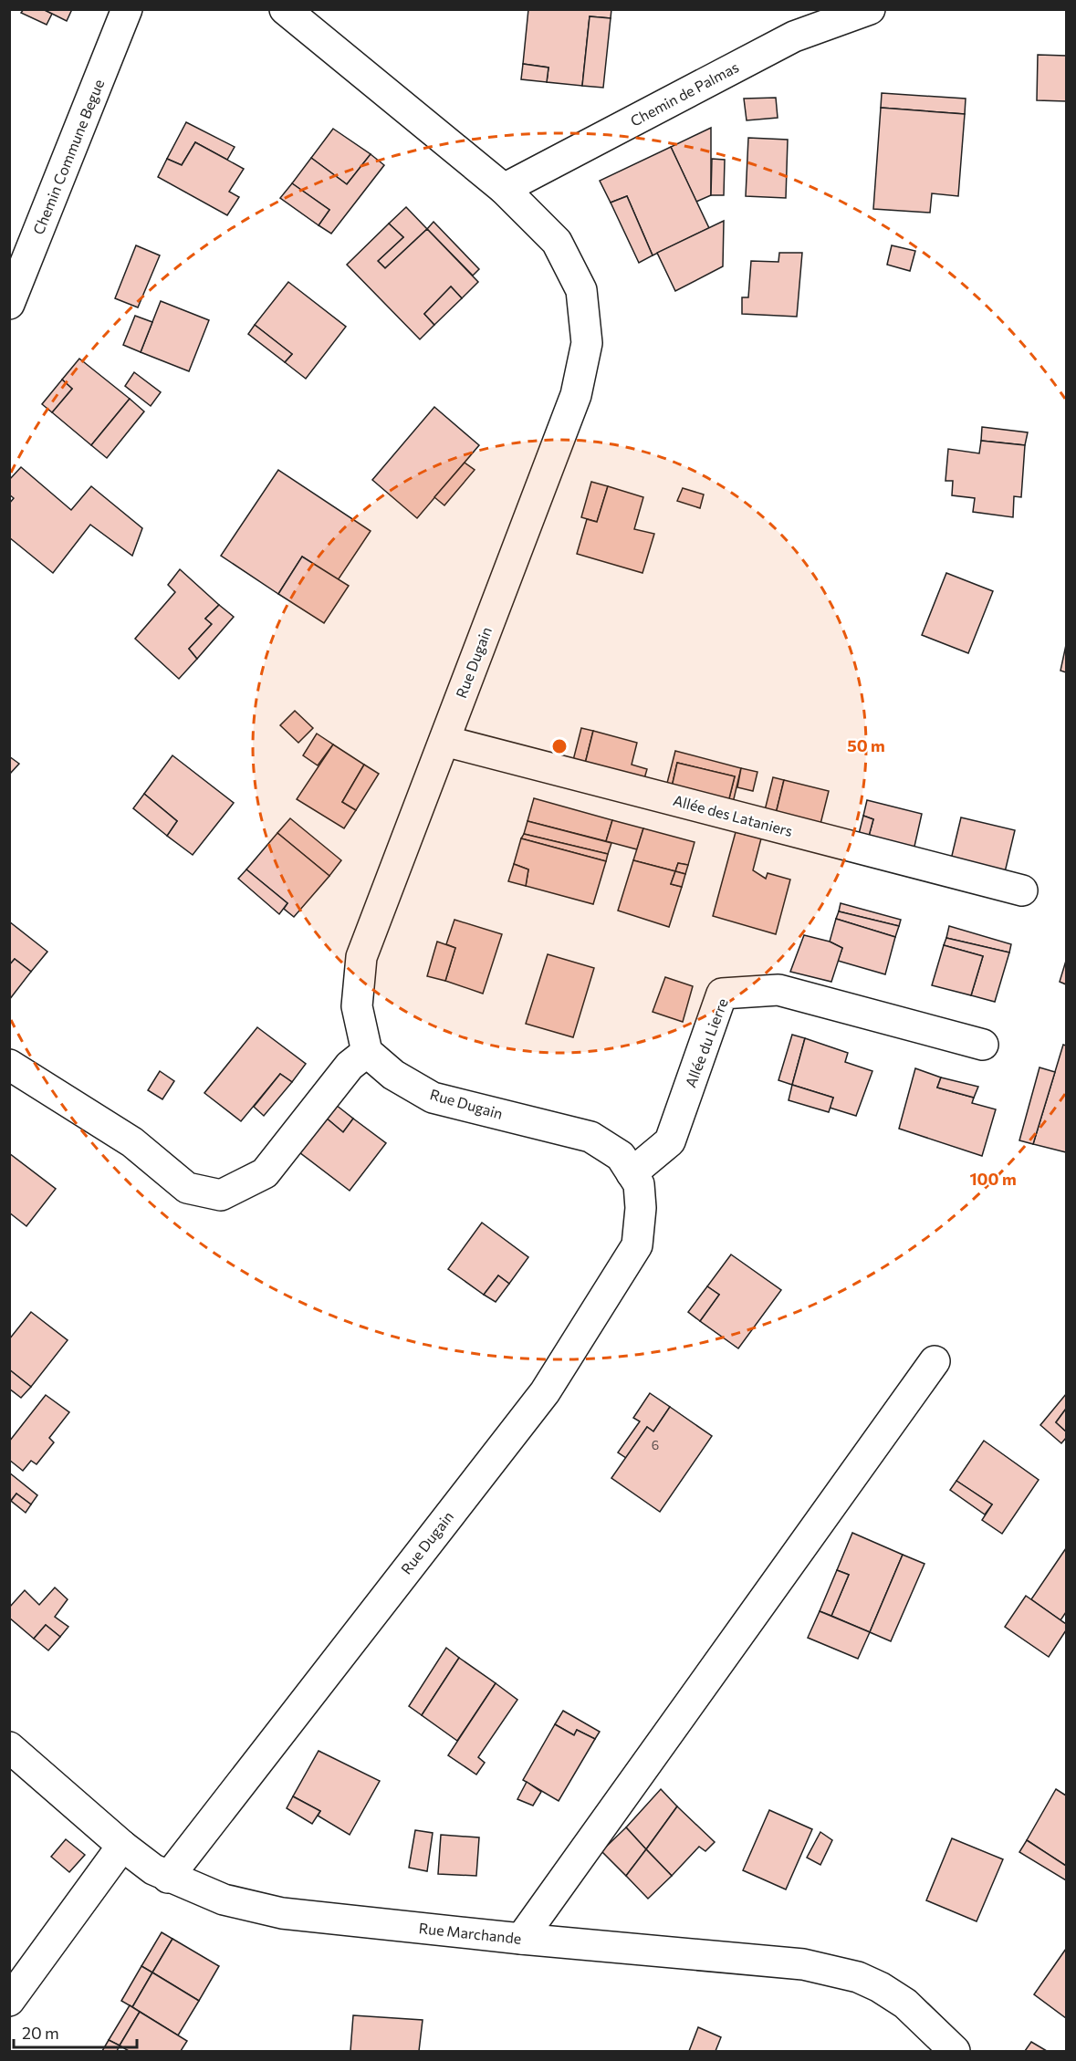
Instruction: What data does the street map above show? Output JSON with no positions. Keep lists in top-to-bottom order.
{
  "streets": {
    "street": [
      "Chemin de Palmas",
      "Chemin Commune Begue",
      "Rue Dugain",
      "Allée des Lataniers",
      "Allée du Lierre",
      "Rue Marchande"
    ]
  },
  "crossings": [
    ["Chemin de Palmas", "Rue Dugain"],
    ["Rue Dugain", "Allée des Lataniers"],
    ["Rue Dugain", "Allée du Lierre"],
    ["Rue Dugain", "Rue Marchande"]
  ],
  "house_numbers": ["6"],
  "scale_bar": "20 m",
  "rings": ["50 m", "100 m"]
}
